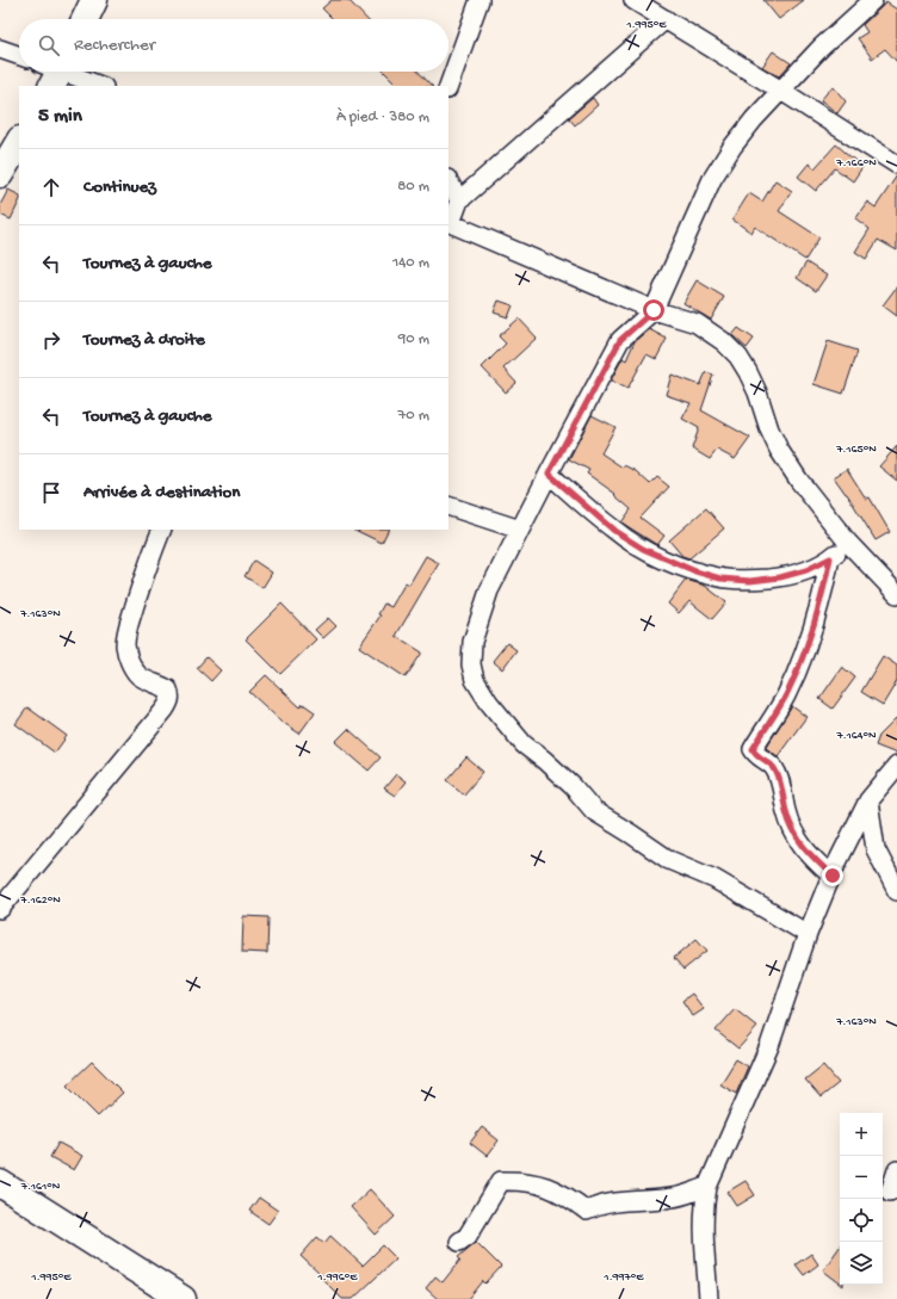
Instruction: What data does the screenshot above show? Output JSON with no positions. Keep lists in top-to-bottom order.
{
  "page": {
    "search": "Rechercher",
    "heading": ["5 min", "À pied · 380 m"],
    "list": [
      ["Continuez", "80 m"],
      ["Tournez à gauche", "140 m"],
      ["Tournez à droite", "90 m"],
      ["Tournez à gauche", "70 m"],
      "Arrivée à destination"
    ],
    "map_buttons": ["+", "−"]
  },
  "coordinates": [
    "1.995°E",
    "7.166°N",
    "7.165°N",
    "7.163°N",
    "7.164°N",
    "7.162°N",
    "7.161°N",
    "1.996°E",
    "1.997°E"
  ]
}
